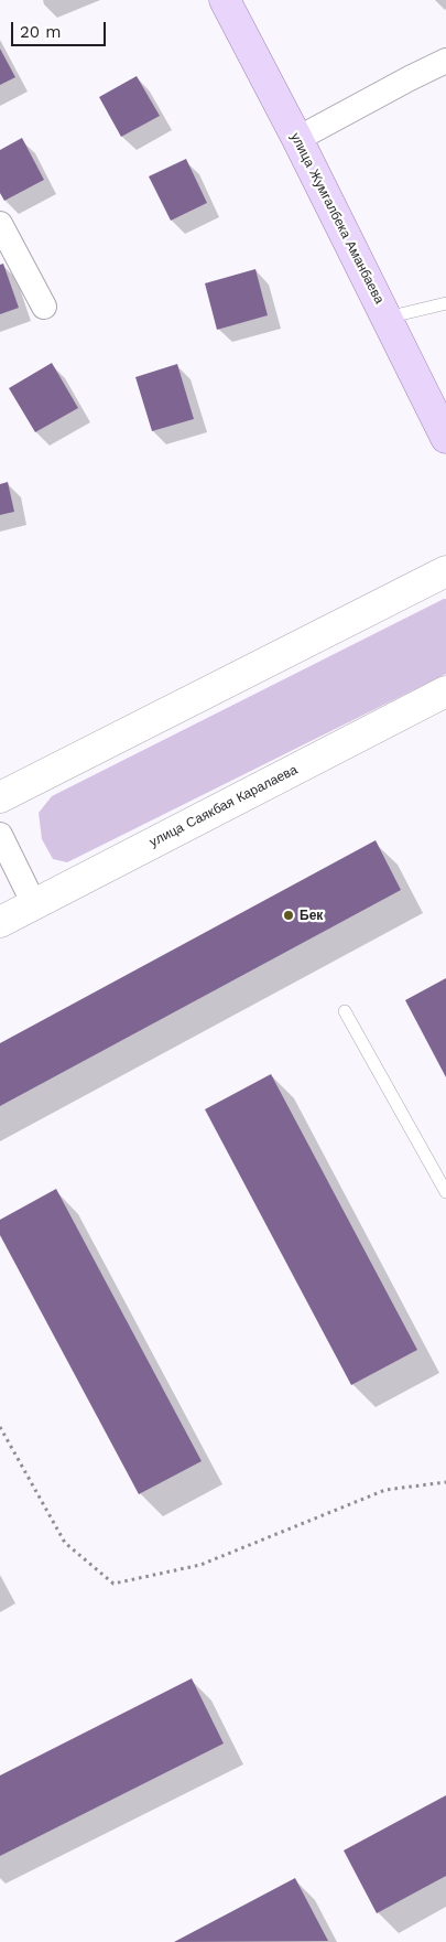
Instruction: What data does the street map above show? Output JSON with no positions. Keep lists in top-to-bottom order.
{
  "streets": {
    "main road": ["улица Жумгалбека Аманбаева"],
    "street": ["улица Саякбая Каралаева"]
  },
  "places": ["Бек"],
  "scale_bar": "20 m"
}
